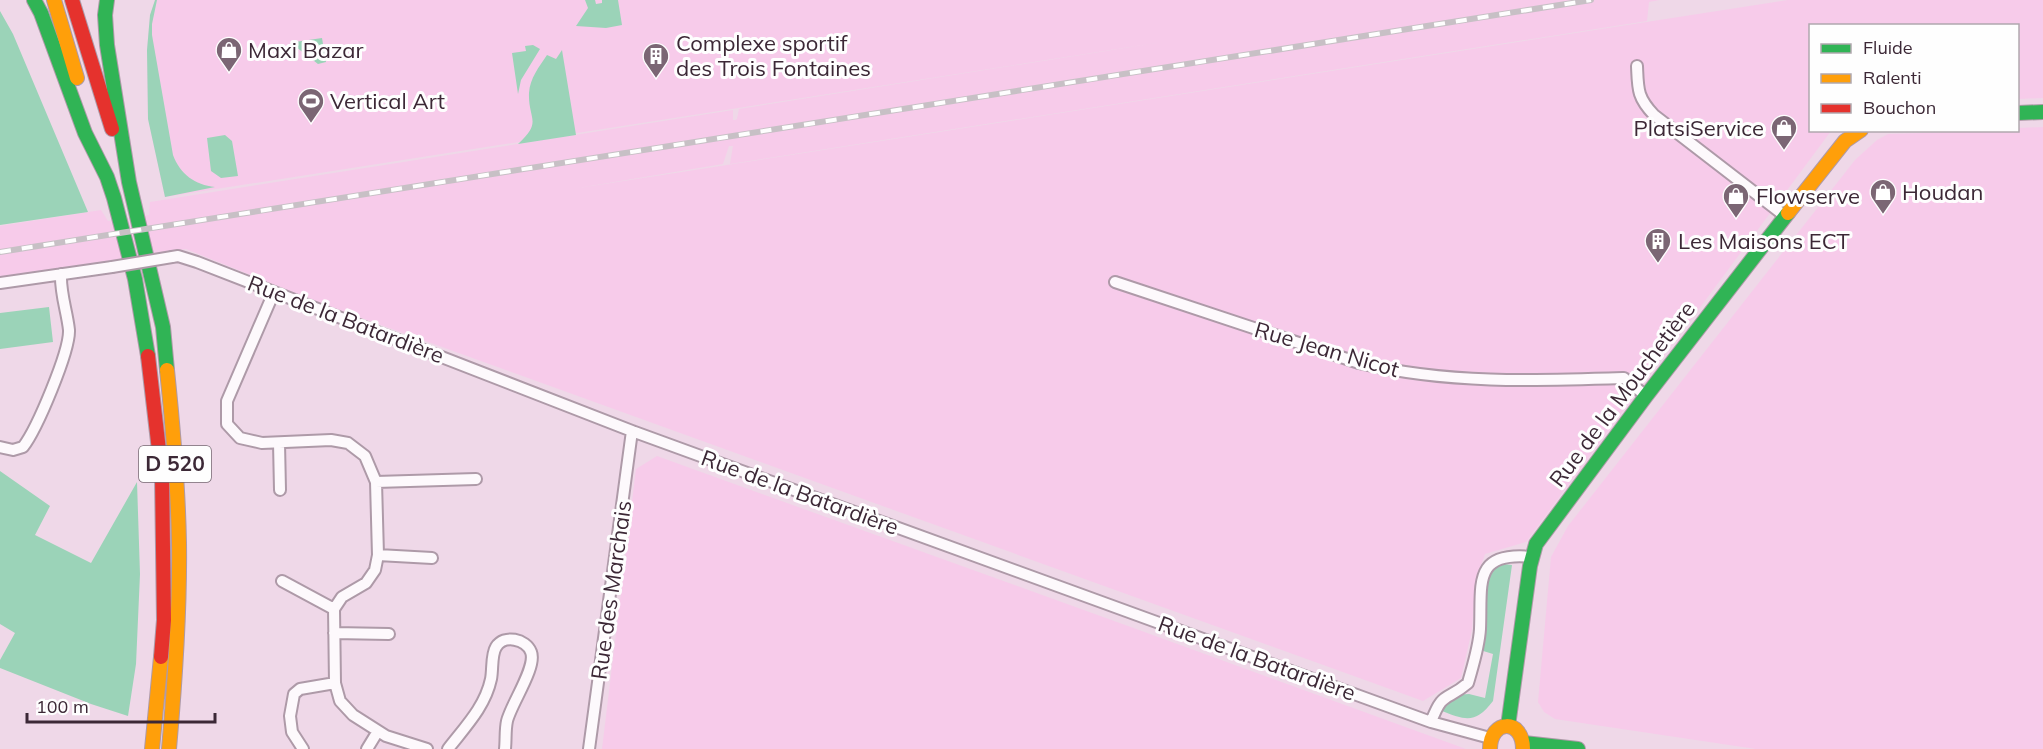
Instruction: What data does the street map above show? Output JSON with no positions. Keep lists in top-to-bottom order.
{
  "streets": {
    "main road": ["Rue de la Mouchetière", "D 520"],
    "street": ["Rue de la Batardière", "Rue Jean Nicot", "Rue des Marchais"]
  },
  "crossings": [
    ["Rue de la Batardière", "Rue des Marchais"],
    ["Rue Jean Nicot", "Rue de la Mouchetière"]
  ],
  "places": {
    "shop": [
      "Maxi Bazar",
      "PlatsiService",
      "Houdan",
      "Flowserve"
    ],
    "building": ["Complexe sportif des Trois Fontaines", "Les Maisons ECT"],
    "sports": ["Vertical Art"]
  },
  "legend": ["Fluide", "Ralenti", "Bouchon"],
  "scale_bar": "100 m"
}
